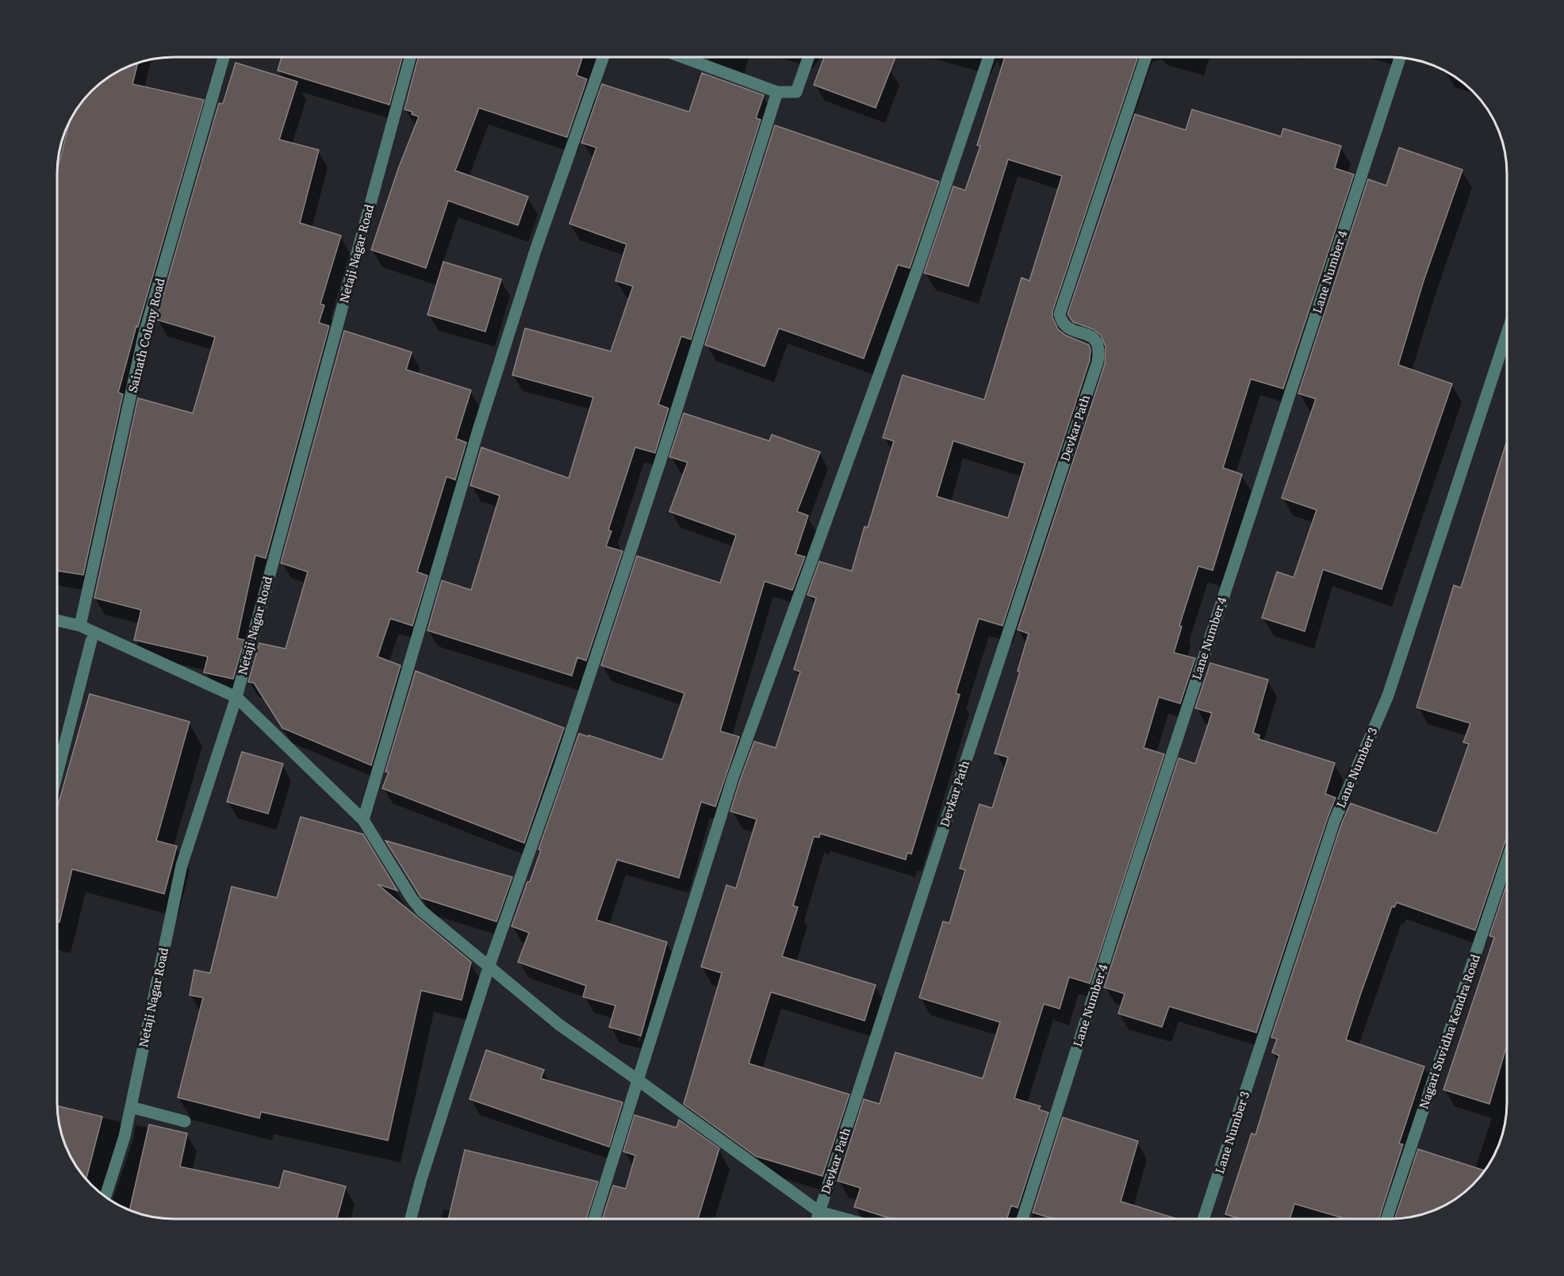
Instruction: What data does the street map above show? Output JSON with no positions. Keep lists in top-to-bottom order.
{
  "streets": {
    "street": [
      "Netaji Nagar Road",
      "Lane Number 4",
      "Sainath Colony Road",
      "Devkar Path",
      "Lane Number 3",
      "Nagari Suvidha Kendra Road"
    ]
  }
}
